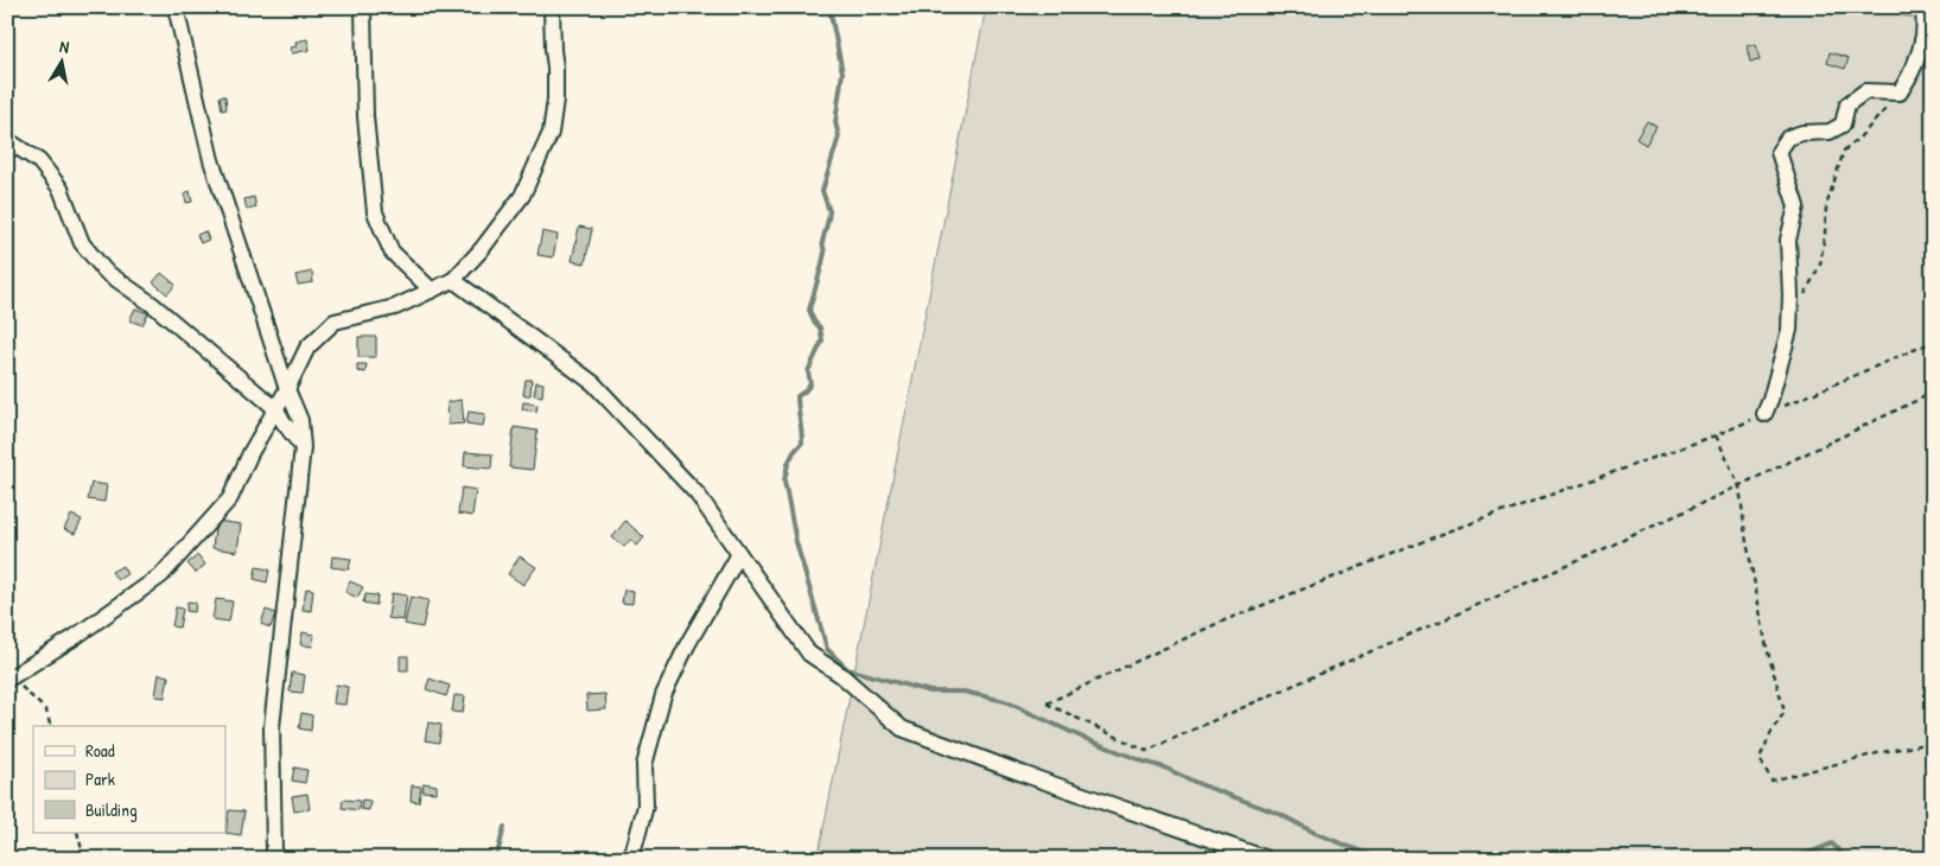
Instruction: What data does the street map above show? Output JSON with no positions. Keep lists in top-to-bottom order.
{
  "legend": ["Road", "Park", "Building"],
  "north": "top"
}
